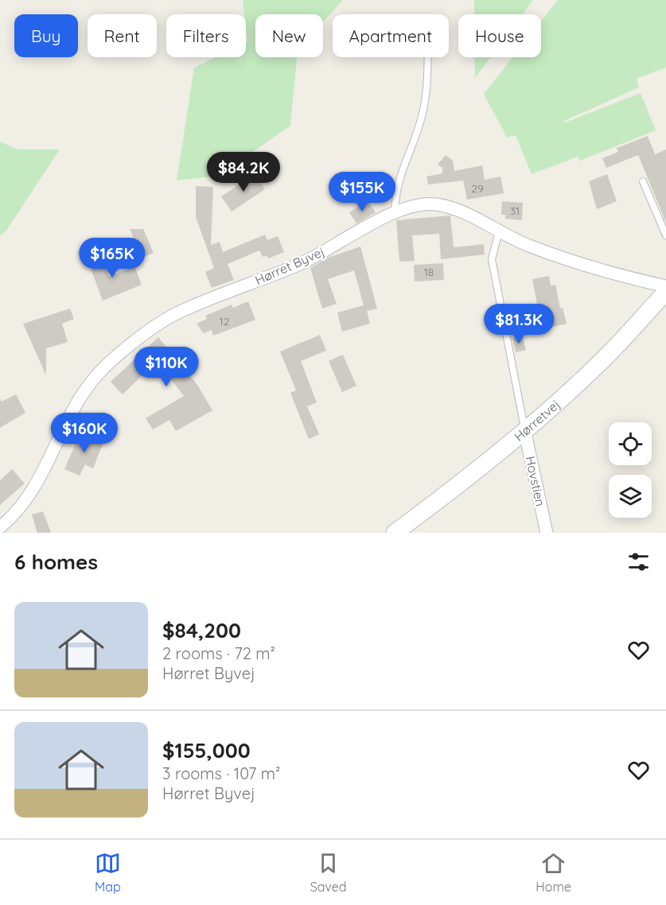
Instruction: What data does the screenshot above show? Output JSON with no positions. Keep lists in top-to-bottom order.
{
  "streets": {
    "street": ["Hørret Byvej", "Hørretvej", "Hovstien"]
  },
  "crossings": [
    ["Hørretvej", "Hovstien"]
  ],
  "house_numbers": [
    "29",
    "31",
    "18",
    "12"
  ],
  "page": {
    "chip": [
      "Buy",
      "Rent",
      "Filters",
      "New",
      "Apartment",
      "House"
    ],
    "price": [
      "$84.2K",
      "$155K",
      "$165K",
      "$81.3K",
      "$110K",
      "$160K"
    ],
    "heading": "6 homes",
    "list": [
      {
        "name": "$84,200",
        "note": "2 rooms · 72 m² · Hørret Byvej"
      },
      {
        "name": "$155,000",
        "note": "3 rooms · 107 m² · Hørret Byvej"
      }
    ],
    "tabs": ["Map", "Saved", "Home"]
  }
}
